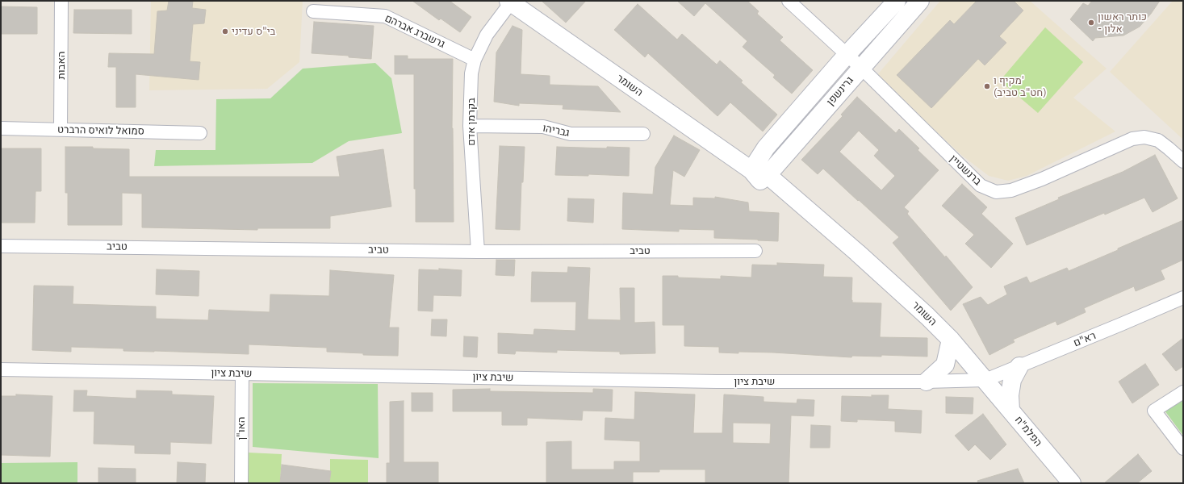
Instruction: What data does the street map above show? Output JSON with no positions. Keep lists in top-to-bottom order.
{
  "streets": {
    "street": [
      "גרשברג אברהם",
      "האבות",
      "השומר",
      "גרינשפן",
      "בקרמן אדם",
      "סמואל לואיס הרברט",
      "גבריהו",
      "ברנשטיין",
      "טביב",
      "רא\"ם",
      "שיבת ציון",
      "האו\"ן",
      "הפלמ\"ח"
    ]
  },
  "crossings": [
    ["גרשברג אברהם", "בקרמן אדם"],
    ["האבות", "סמואל לואיס הרברט"],
    ["השומר", "גרינשפן"],
    ["השומר", "בקרמן אדם"],
    ["השומר", "רא\"ם"],
    ["השומר", "שיבת ציון"],
    ["השומר", "הפלמ\"ח"],
    ["גרינשפן", "ברנשטיין"],
    ["בקרמן אדם", "גבריהו"],
    ["בקרמן אדם", "טביב"],
    ["רא\"ם", "שיבת ציון"],
    ["רא\"ם", "הפלמ\"ח"],
    ["שיבת ציון", "האו\"ן"],
    ["שיבת ציון", "הפלמ\"ח"]
  ],
  "places": ["כותר ראשון - אלון", "בי\"ס עדיני", "מקיף ו' (חט\"ב טביב)"]
}
